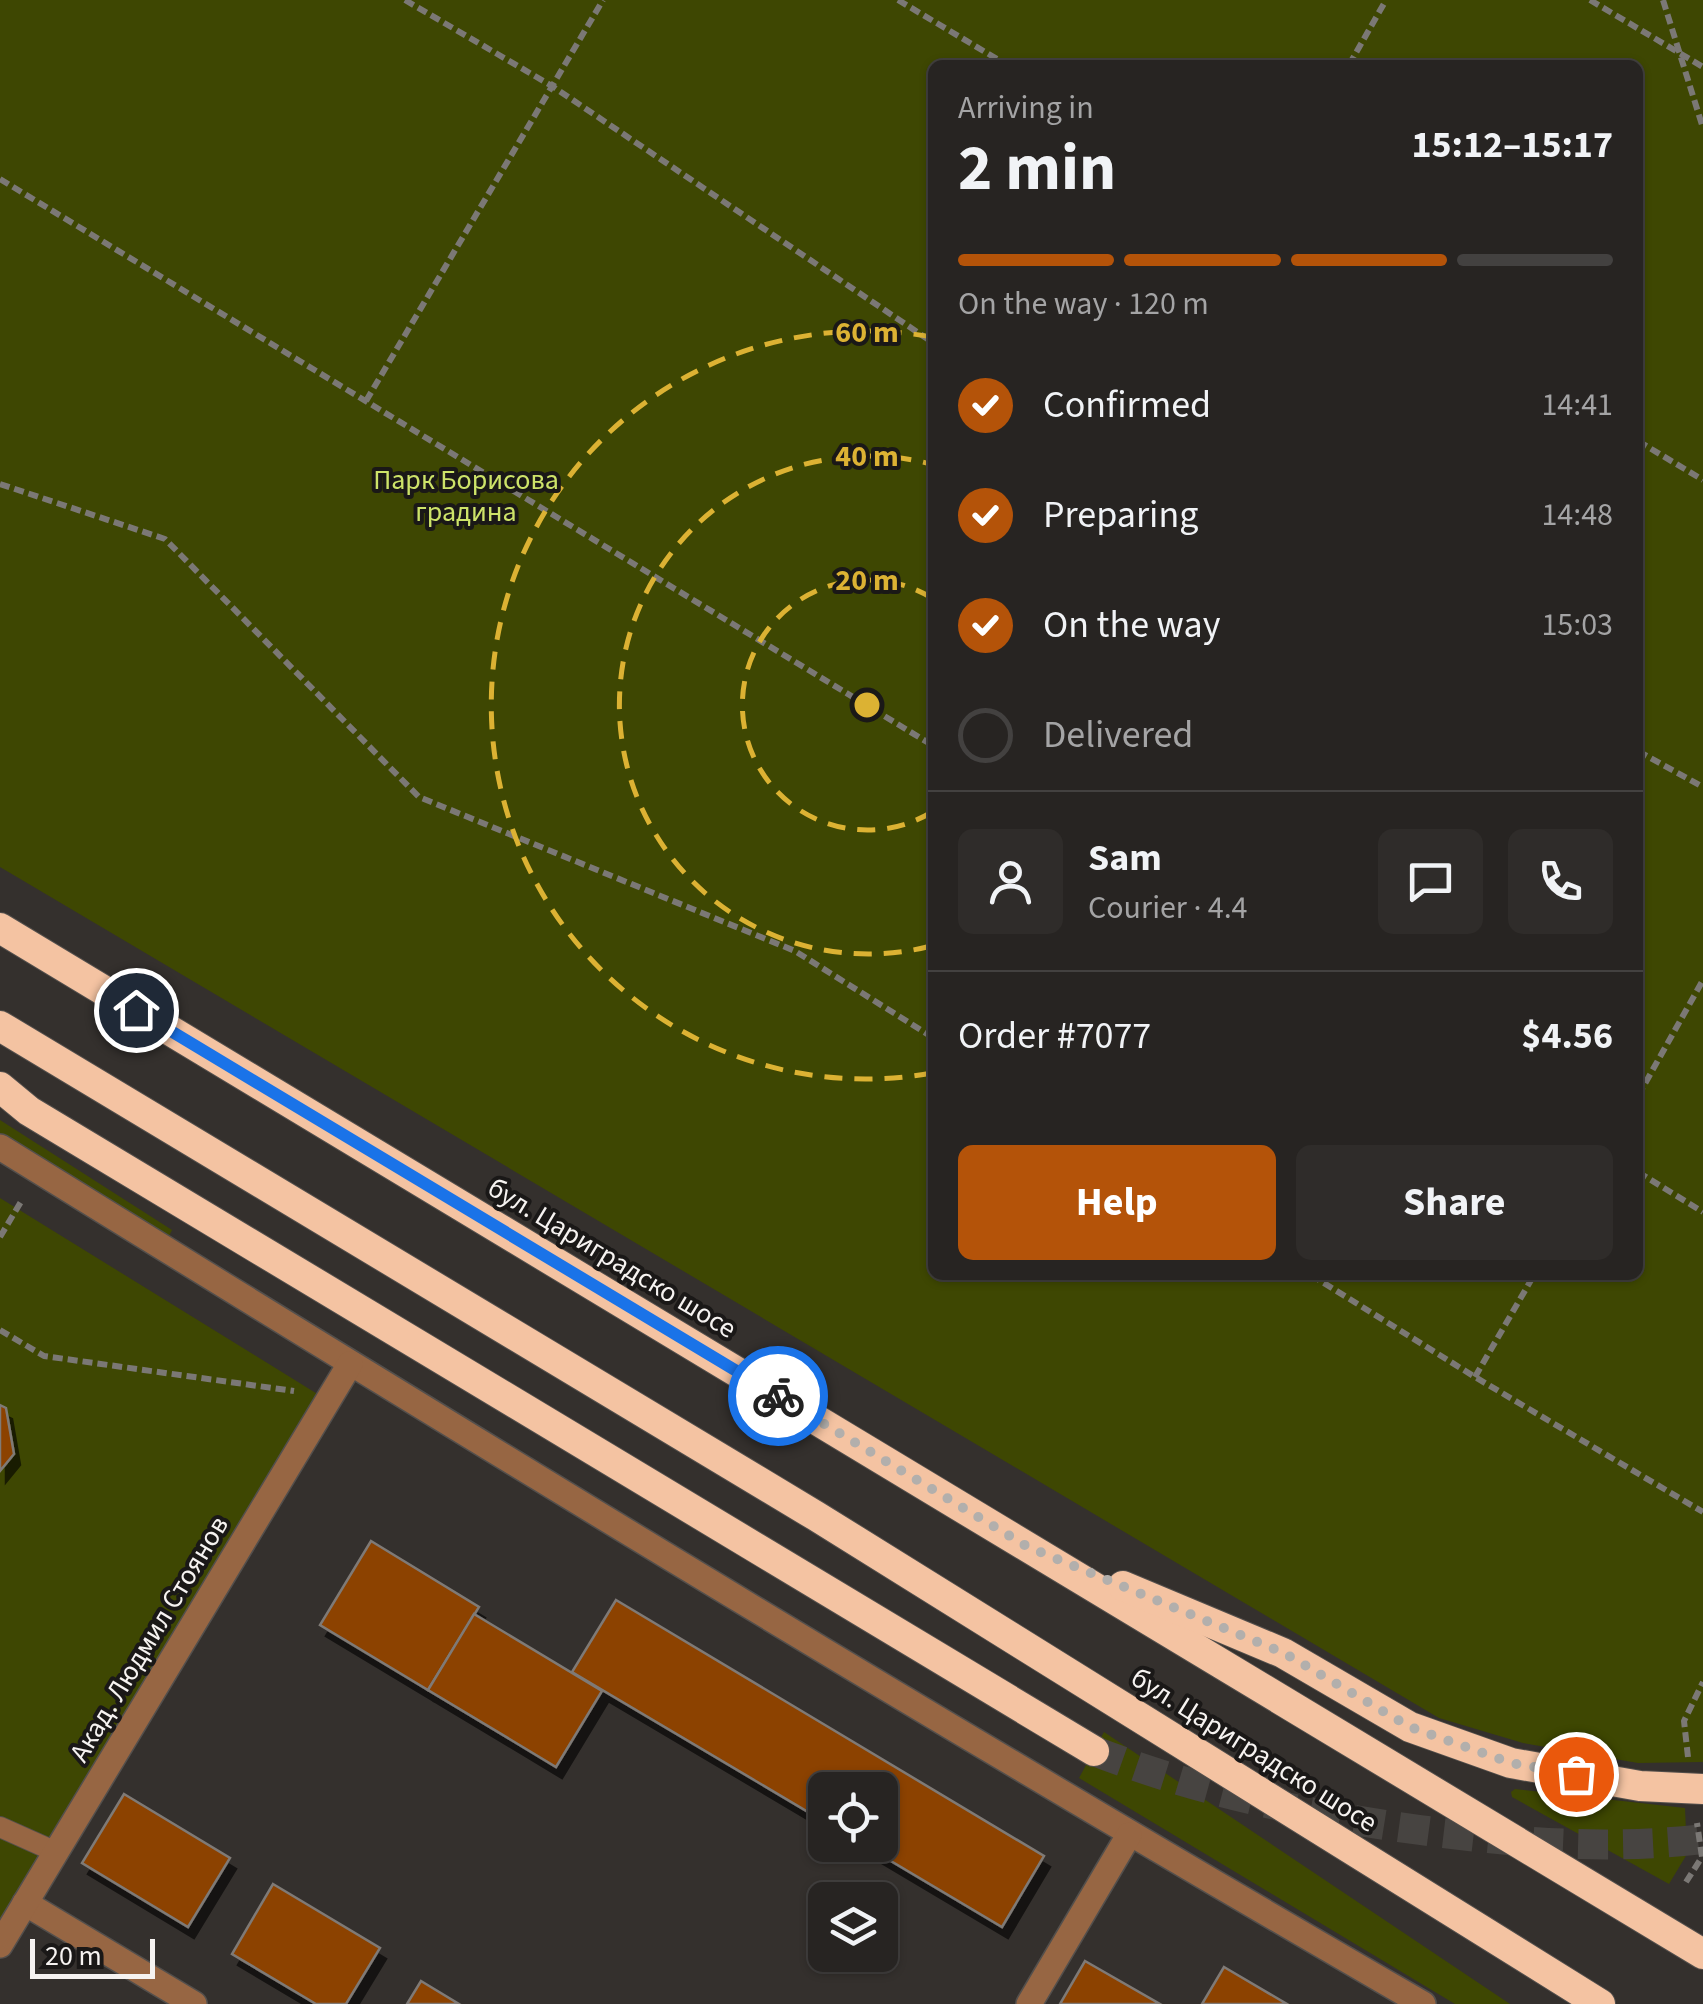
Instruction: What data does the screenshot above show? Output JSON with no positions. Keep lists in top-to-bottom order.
{
  "streets": {
    "highway": ["бул. Цариградско шосе"],
    "street": ["Акад. Людмил Стоянов"]
  },
  "parks": ["Парк Борисова градина"],
  "scale_bar": "20 m",
  "page": {
    "heading": ["2 min", "Arriving in", "15:12–15:17"],
    "panel": [
      "Sam",
      "Courier · 4.4",
      "Order #7077",
      "$4.56"
    ],
    "bar": "On the way · 120 m",
    "list": [
      ["Confirmed", "14:41"],
      ["Preparing", "14:48"],
      ["On the way", "15:03"],
      "Delivered"
    ],
    "buttons": ["Help", "Share"],
    "scale": "20 m"
  },
  "rings": ["60 m", "40 m", "20 m"]
}
